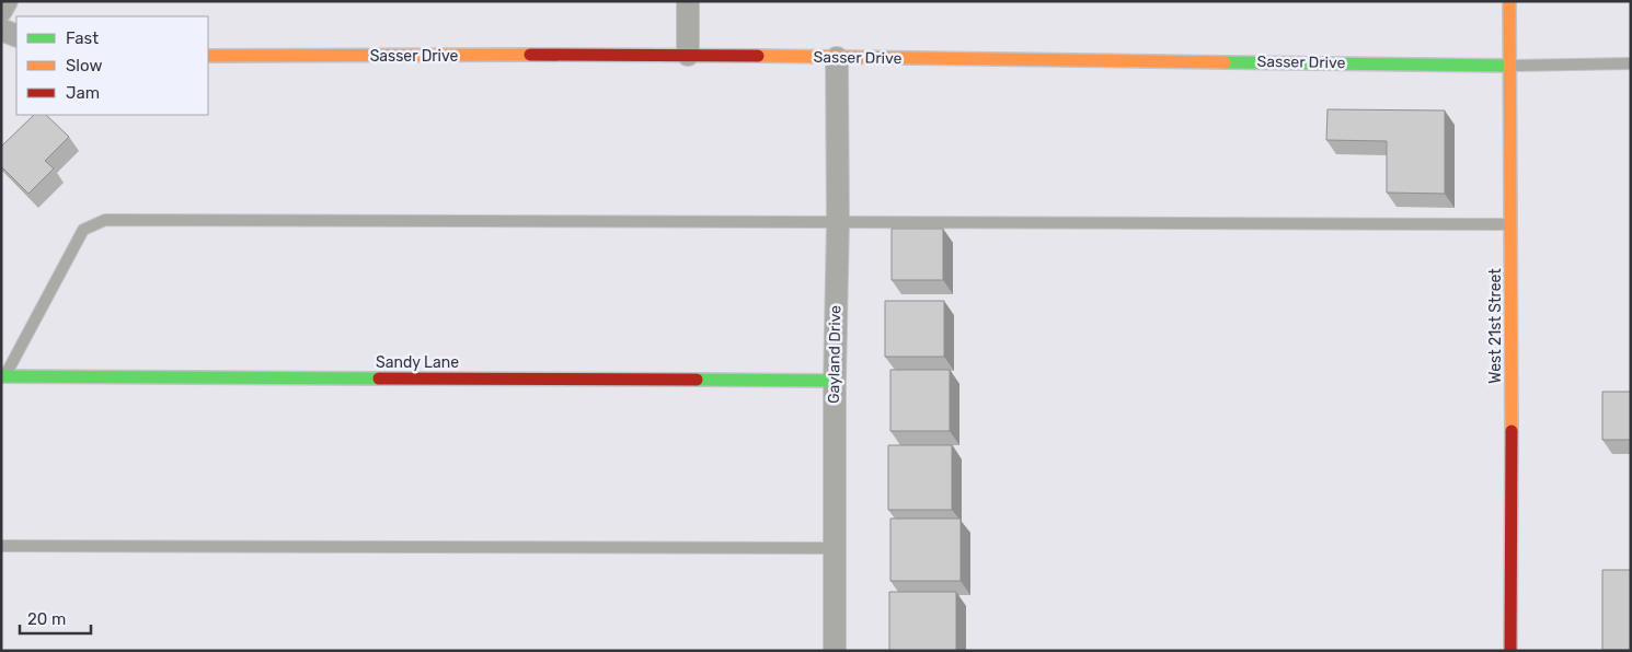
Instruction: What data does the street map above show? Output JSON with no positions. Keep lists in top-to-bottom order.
{
  "streets": {
    "street": [
      "Sasser Drive",
      "West 21st Street",
      "Gayland Drive",
      "Sandy Lane"
    ]
  },
  "crossings": [
    ["Sasser Drive", "West 21st Street"],
    ["Sasser Drive", "Gayland Drive"],
    ["Gayland Drive", "Sandy Lane"]
  ],
  "legend": ["Fast", "Slow", "Jam"],
  "scale_bar": "20 m"
}
